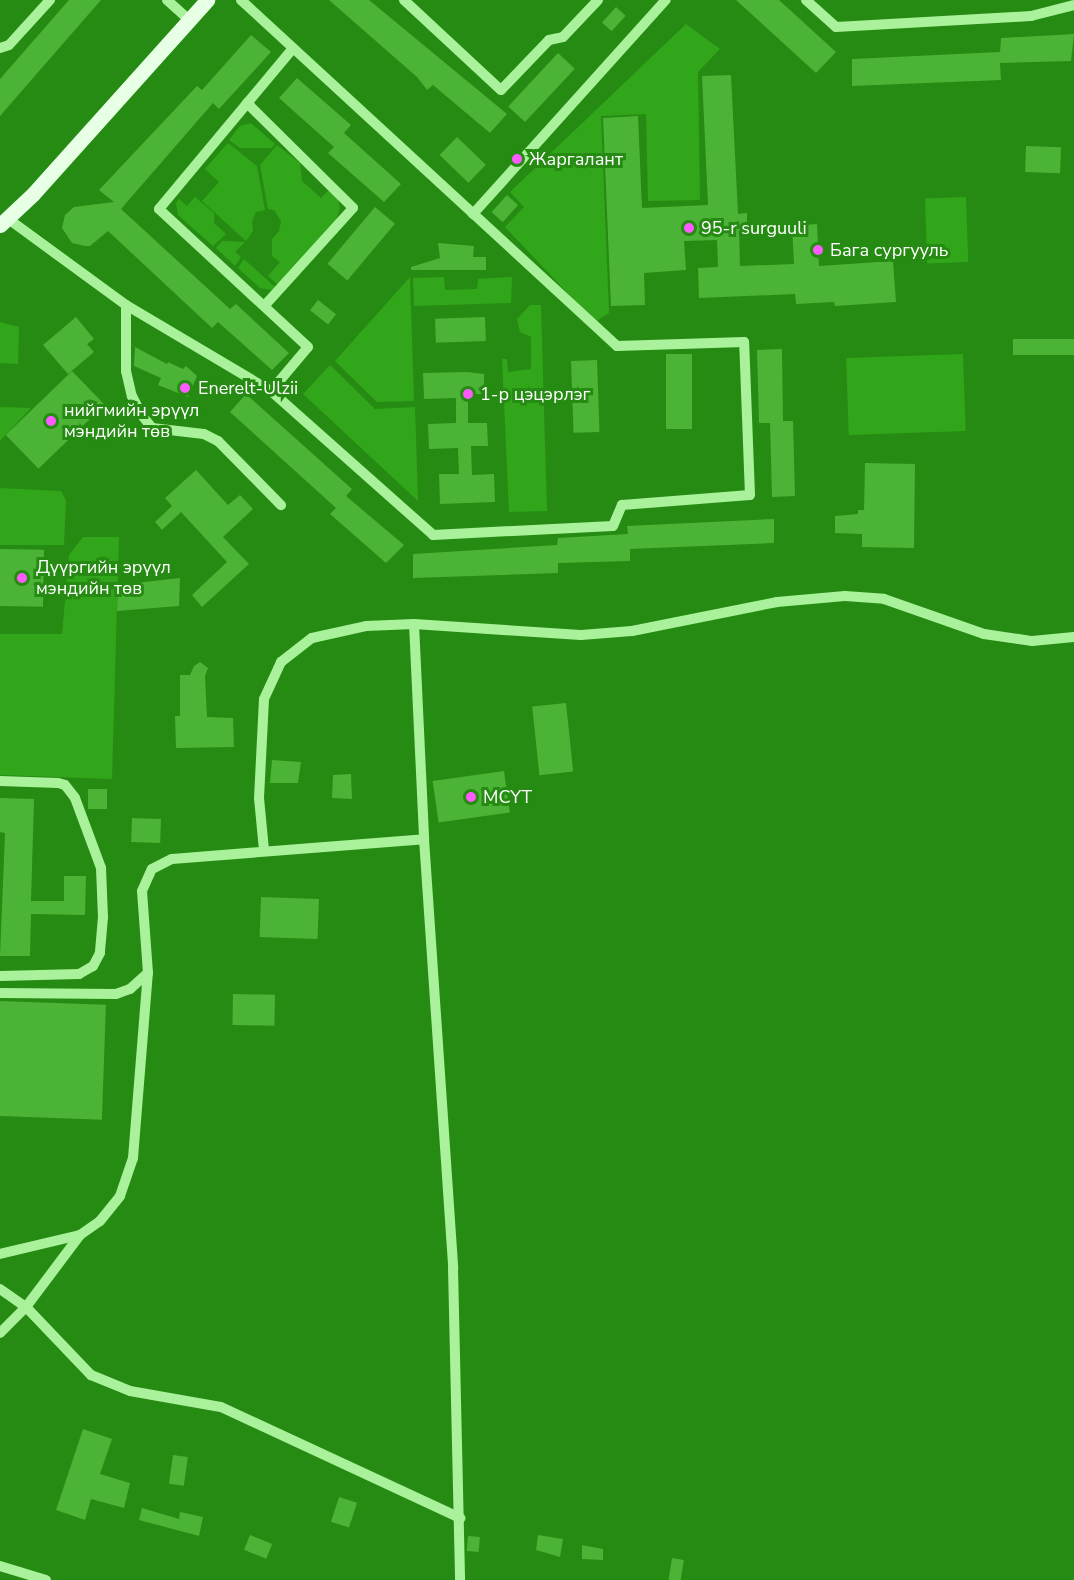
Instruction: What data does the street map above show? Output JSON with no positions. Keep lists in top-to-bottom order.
{
  "places": [
    "Жаргалант",
    "95-r surguuli",
    "Бага сургууль",
    "Enerelt-Ulzii",
    "1-р цэцэрлэг",
    "нийгмийн эрүүл мэндийн төв",
    "Дүүргийн эрүүл мэндийн төв",
    "МСҮТ"
  ]
}
